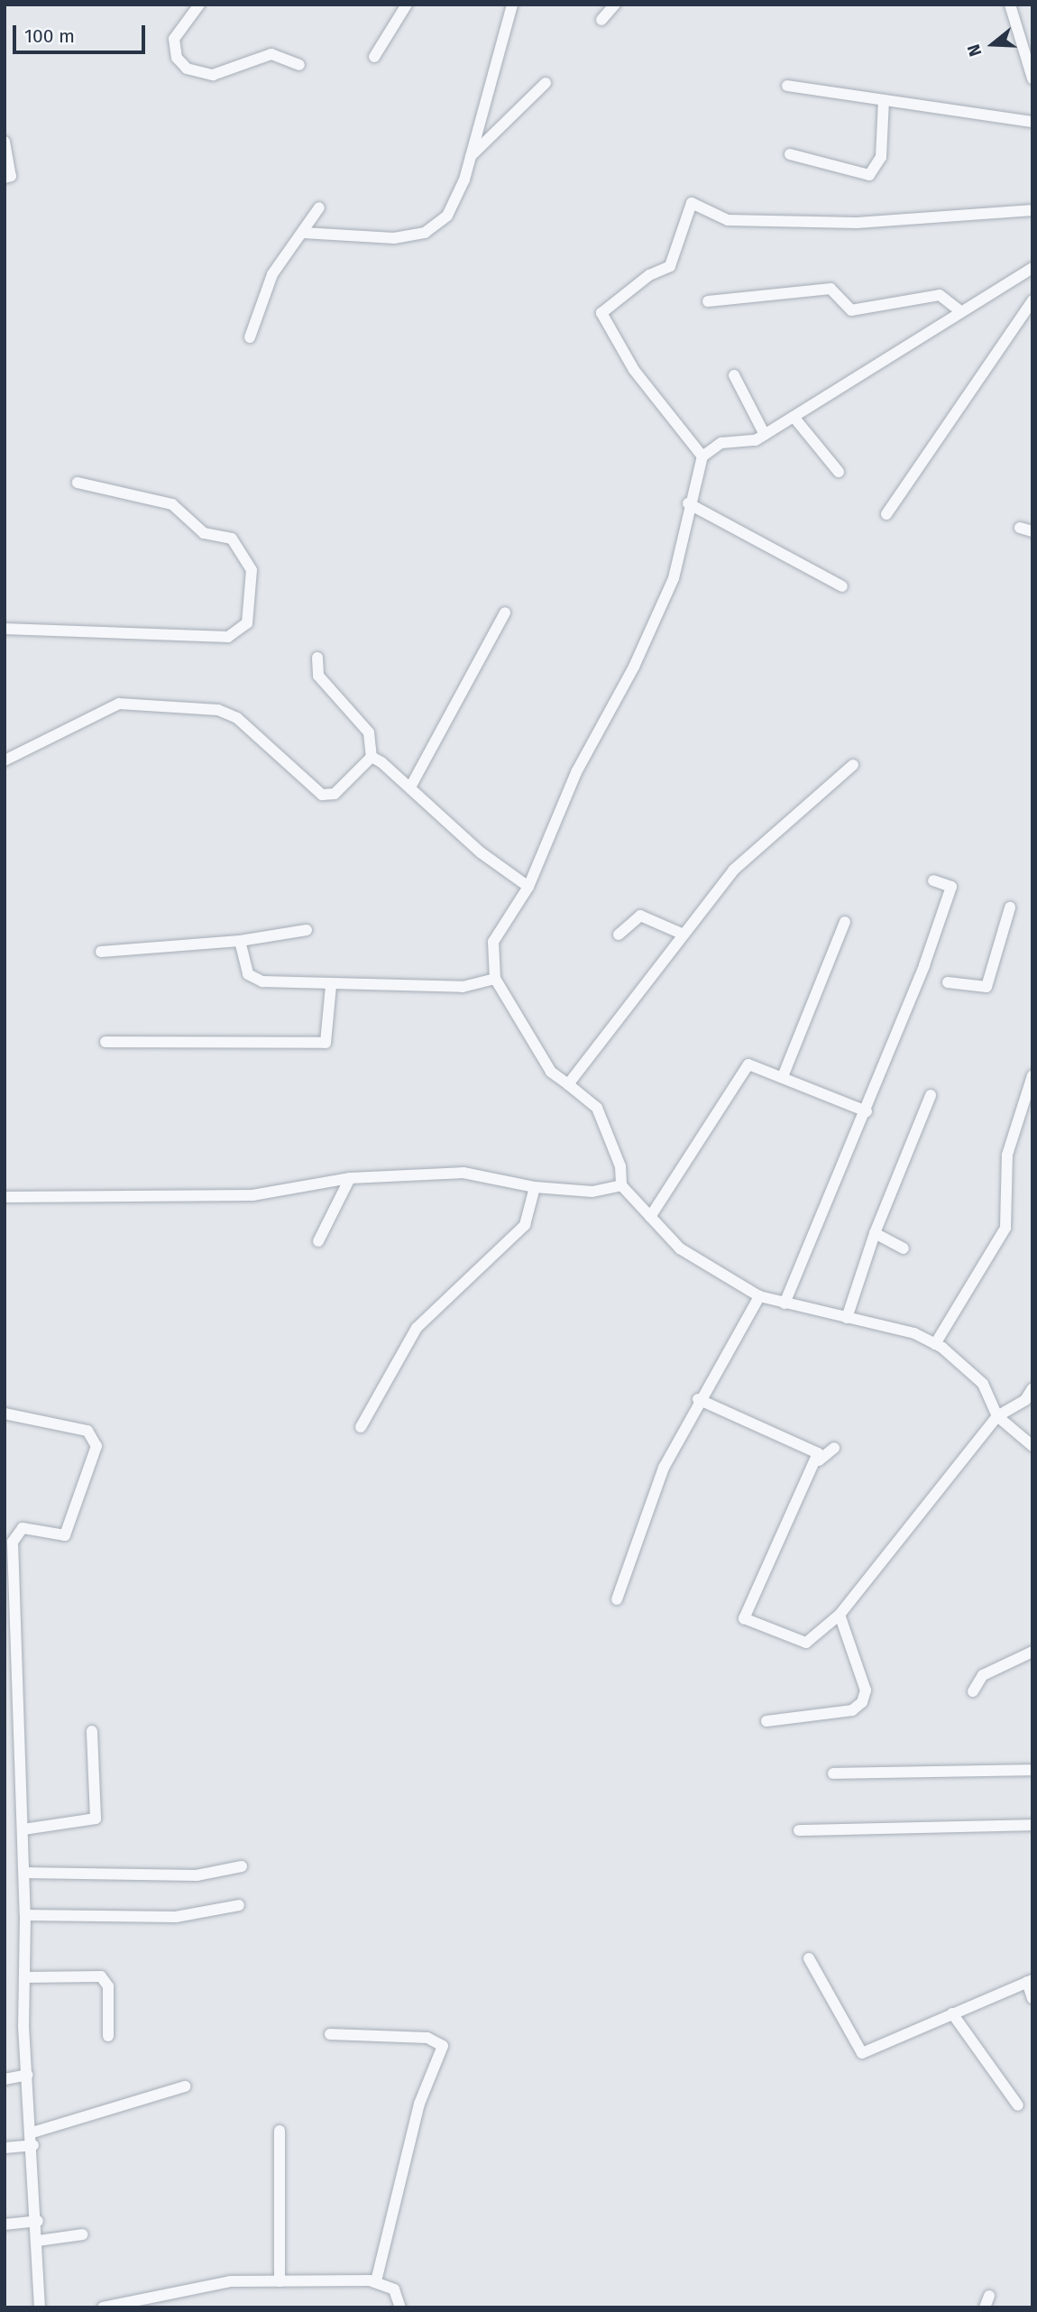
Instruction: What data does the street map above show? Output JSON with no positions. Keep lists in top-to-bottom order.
{
  "scale_bar": "100 m",
  "north": "left"
}
